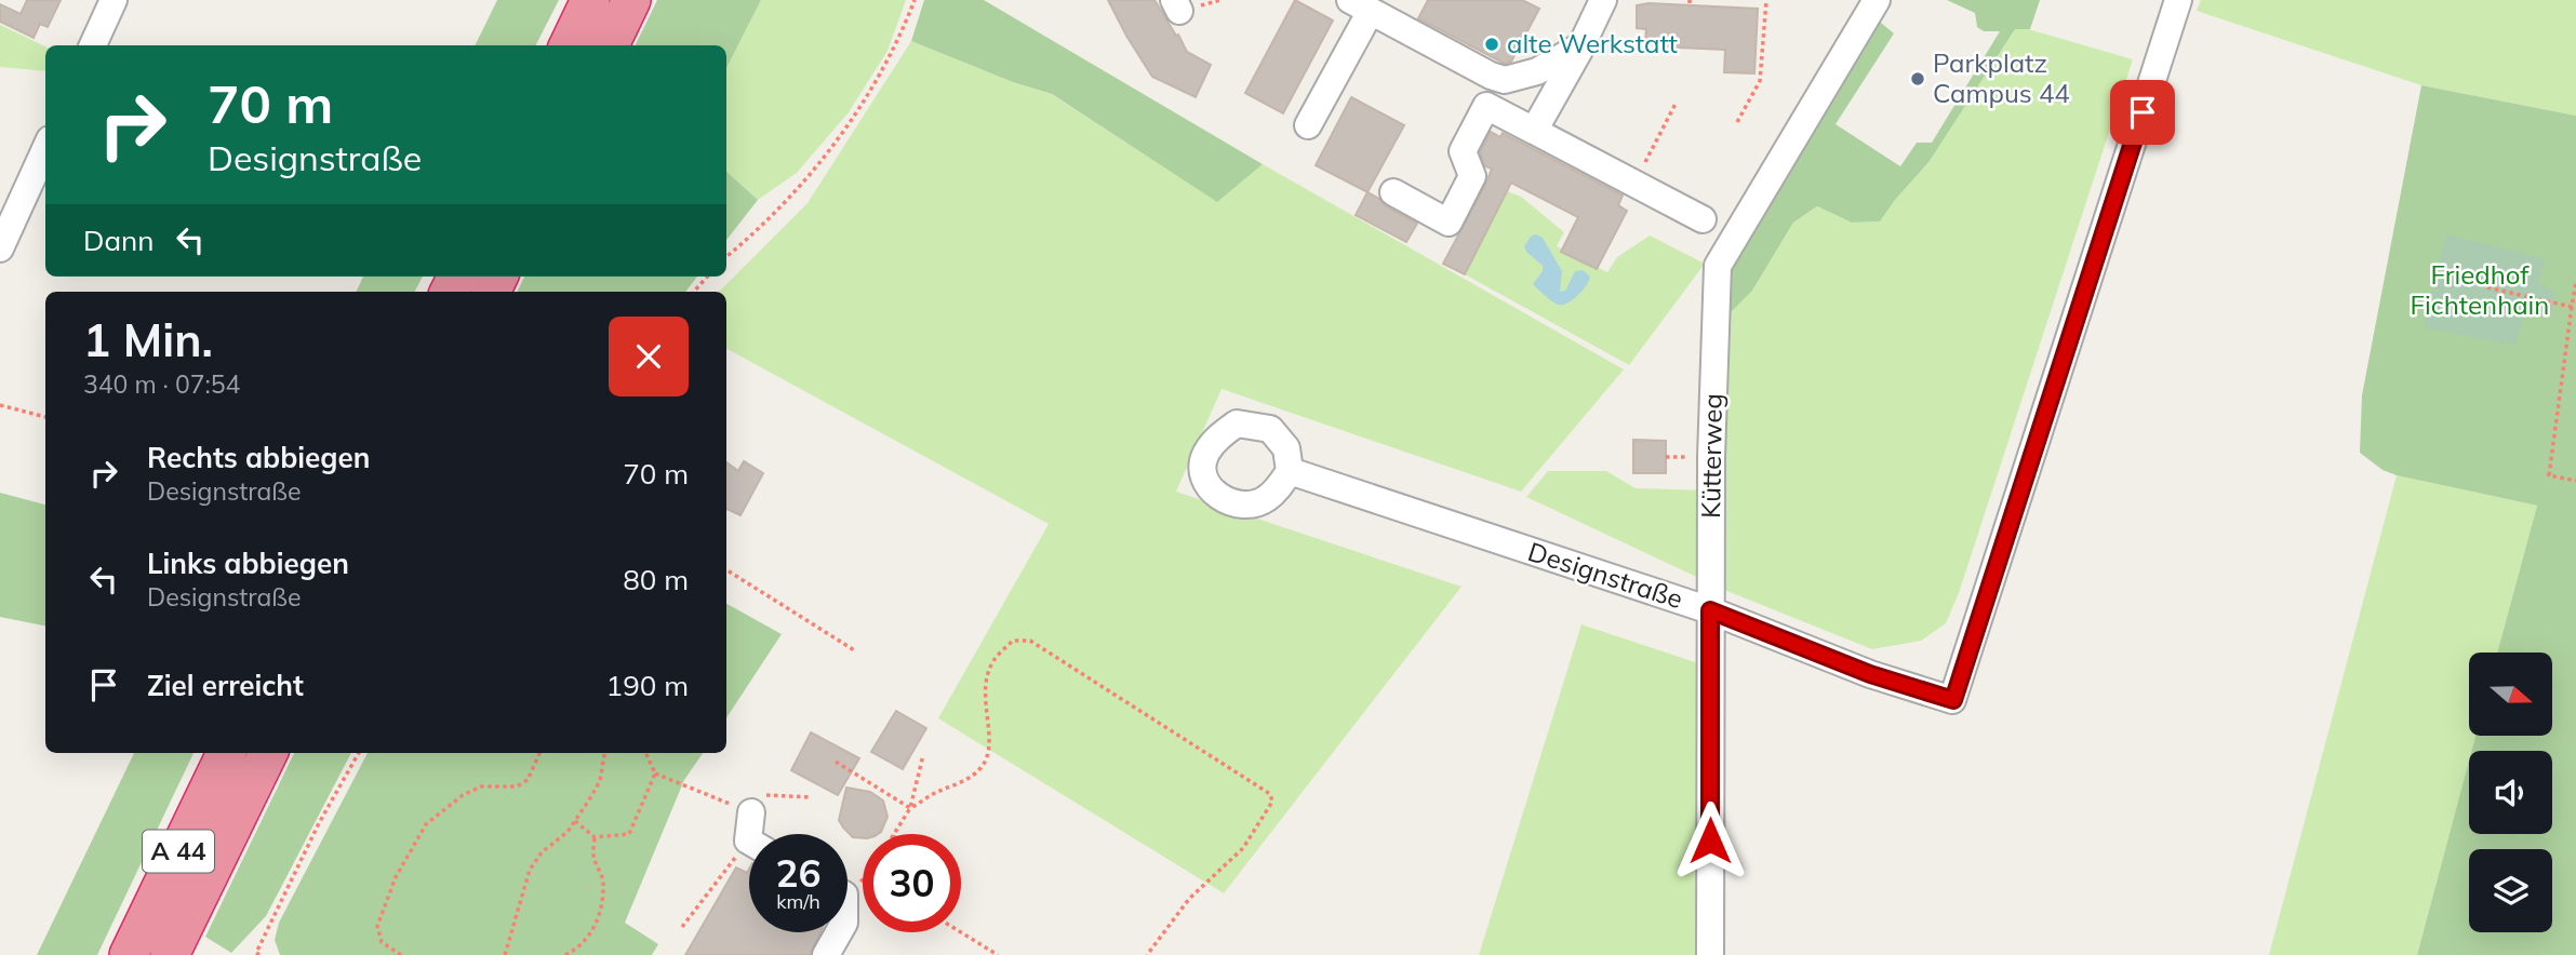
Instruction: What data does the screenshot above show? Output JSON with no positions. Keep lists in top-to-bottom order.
{
  "streets": {
    "highway": ["A 44"],
    "street": ["Kütterweg", "Designstraße"]
  },
  "crossings": [
    ["Kütterweg", "Designstraße"]
  ],
  "parks": ["Friedhof Fichtenhain"],
  "places": ["alte Werkstatt", "Parkplatz Campus 44"],
  "north": "right",
  "page": {
    "turn": ["70 m", "Designstraße"],
    "then": "Dann",
    "heading": ["1 Min.", "340 m · 07:54"],
    "list": [
      {
        "name": "Rechts abbiegen",
        "note": "Designstraße",
        "value": "70 m"
      },
      {
        "name": "Links abbiegen",
        "note": "Designstraße",
        "value": "80 m"
      },
      {
        "name": "Ziel erreicht",
        "value": "190 m"
      }
    ],
    "speed": "26 km/h",
    "limit": "30"
  }
}
